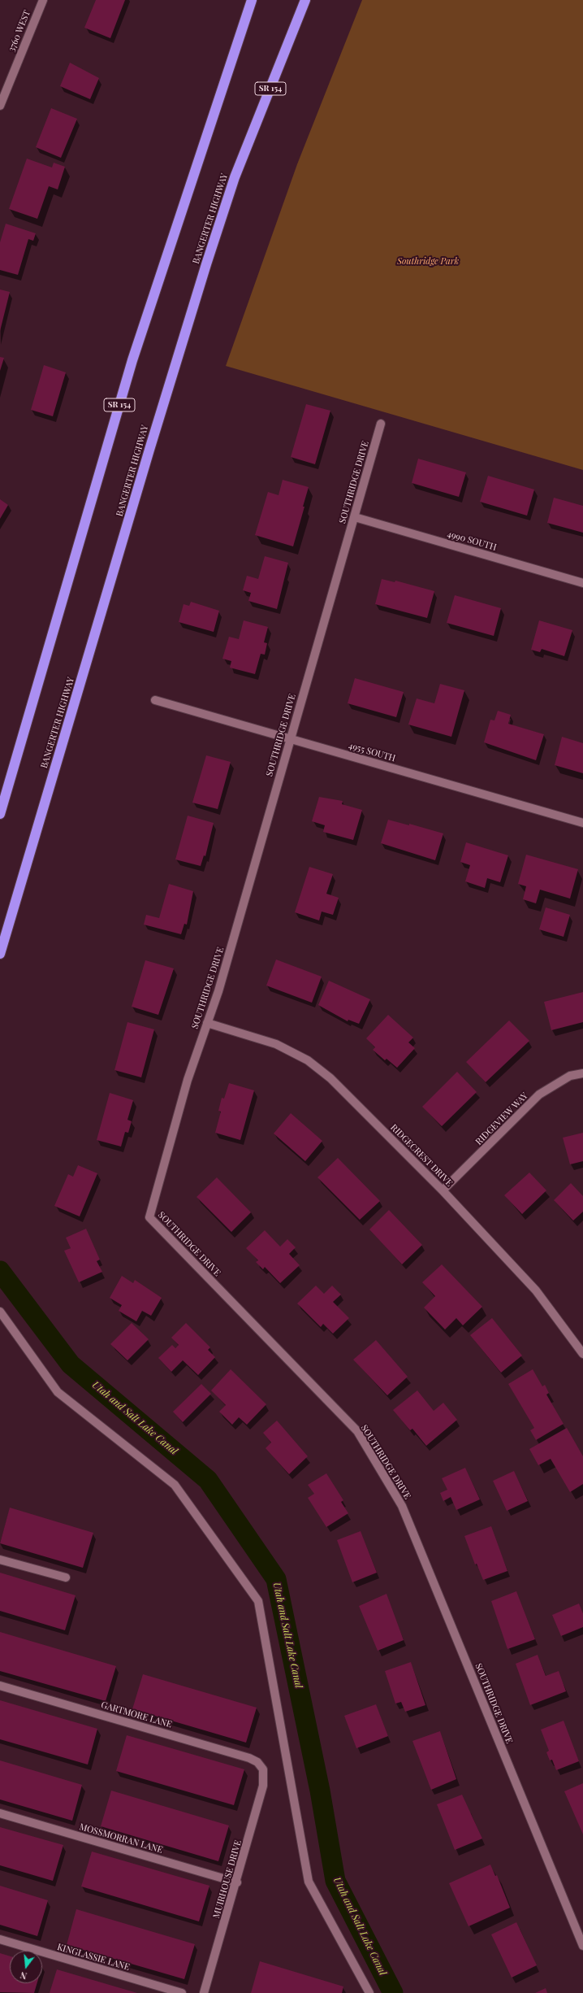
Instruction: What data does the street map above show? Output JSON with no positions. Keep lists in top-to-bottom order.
{
  "streets": {
    "highway": ["SR 154", "BANGERTER HIGHWAY"],
    "street": [
      "3760 WEST",
      "SOUTHRIDGE DRIVE",
      "4990 SOUTH",
      "4955 SOUTH",
      "RIDGEVIEW WAY",
      "RIDGECREST DRIVE",
      "GARTMORE LANE",
      "MOSSMORRAN LANE",
      "MUIRHOUSE DRIVE",
      "KINGLASSIE LANE"
    ]
  },
  "crossings": [
    ["SOUTHRIDGE DRIVE", "4990 SOUTH"],
    ["SOUTHRIDGE DRIVE", "4955 SOUTH"],
    ["SOUTHRIDGE DRIVE", "RIDGECREST DRIVE"],
    ["RIDGEVIEW WAY", "RIDGECREST DRIVE"],
    ["GARTMORE LANE", "MUIRHOUSE DRIVE"],
    ["MOSSMORRAN LANE", "MUIRHOUSE DRIVE"]
  ],
  "water": ["Utah and Salt Lake Canal"],
  "parks": ["Southridge Park"],
  "north": "bottom"
}
